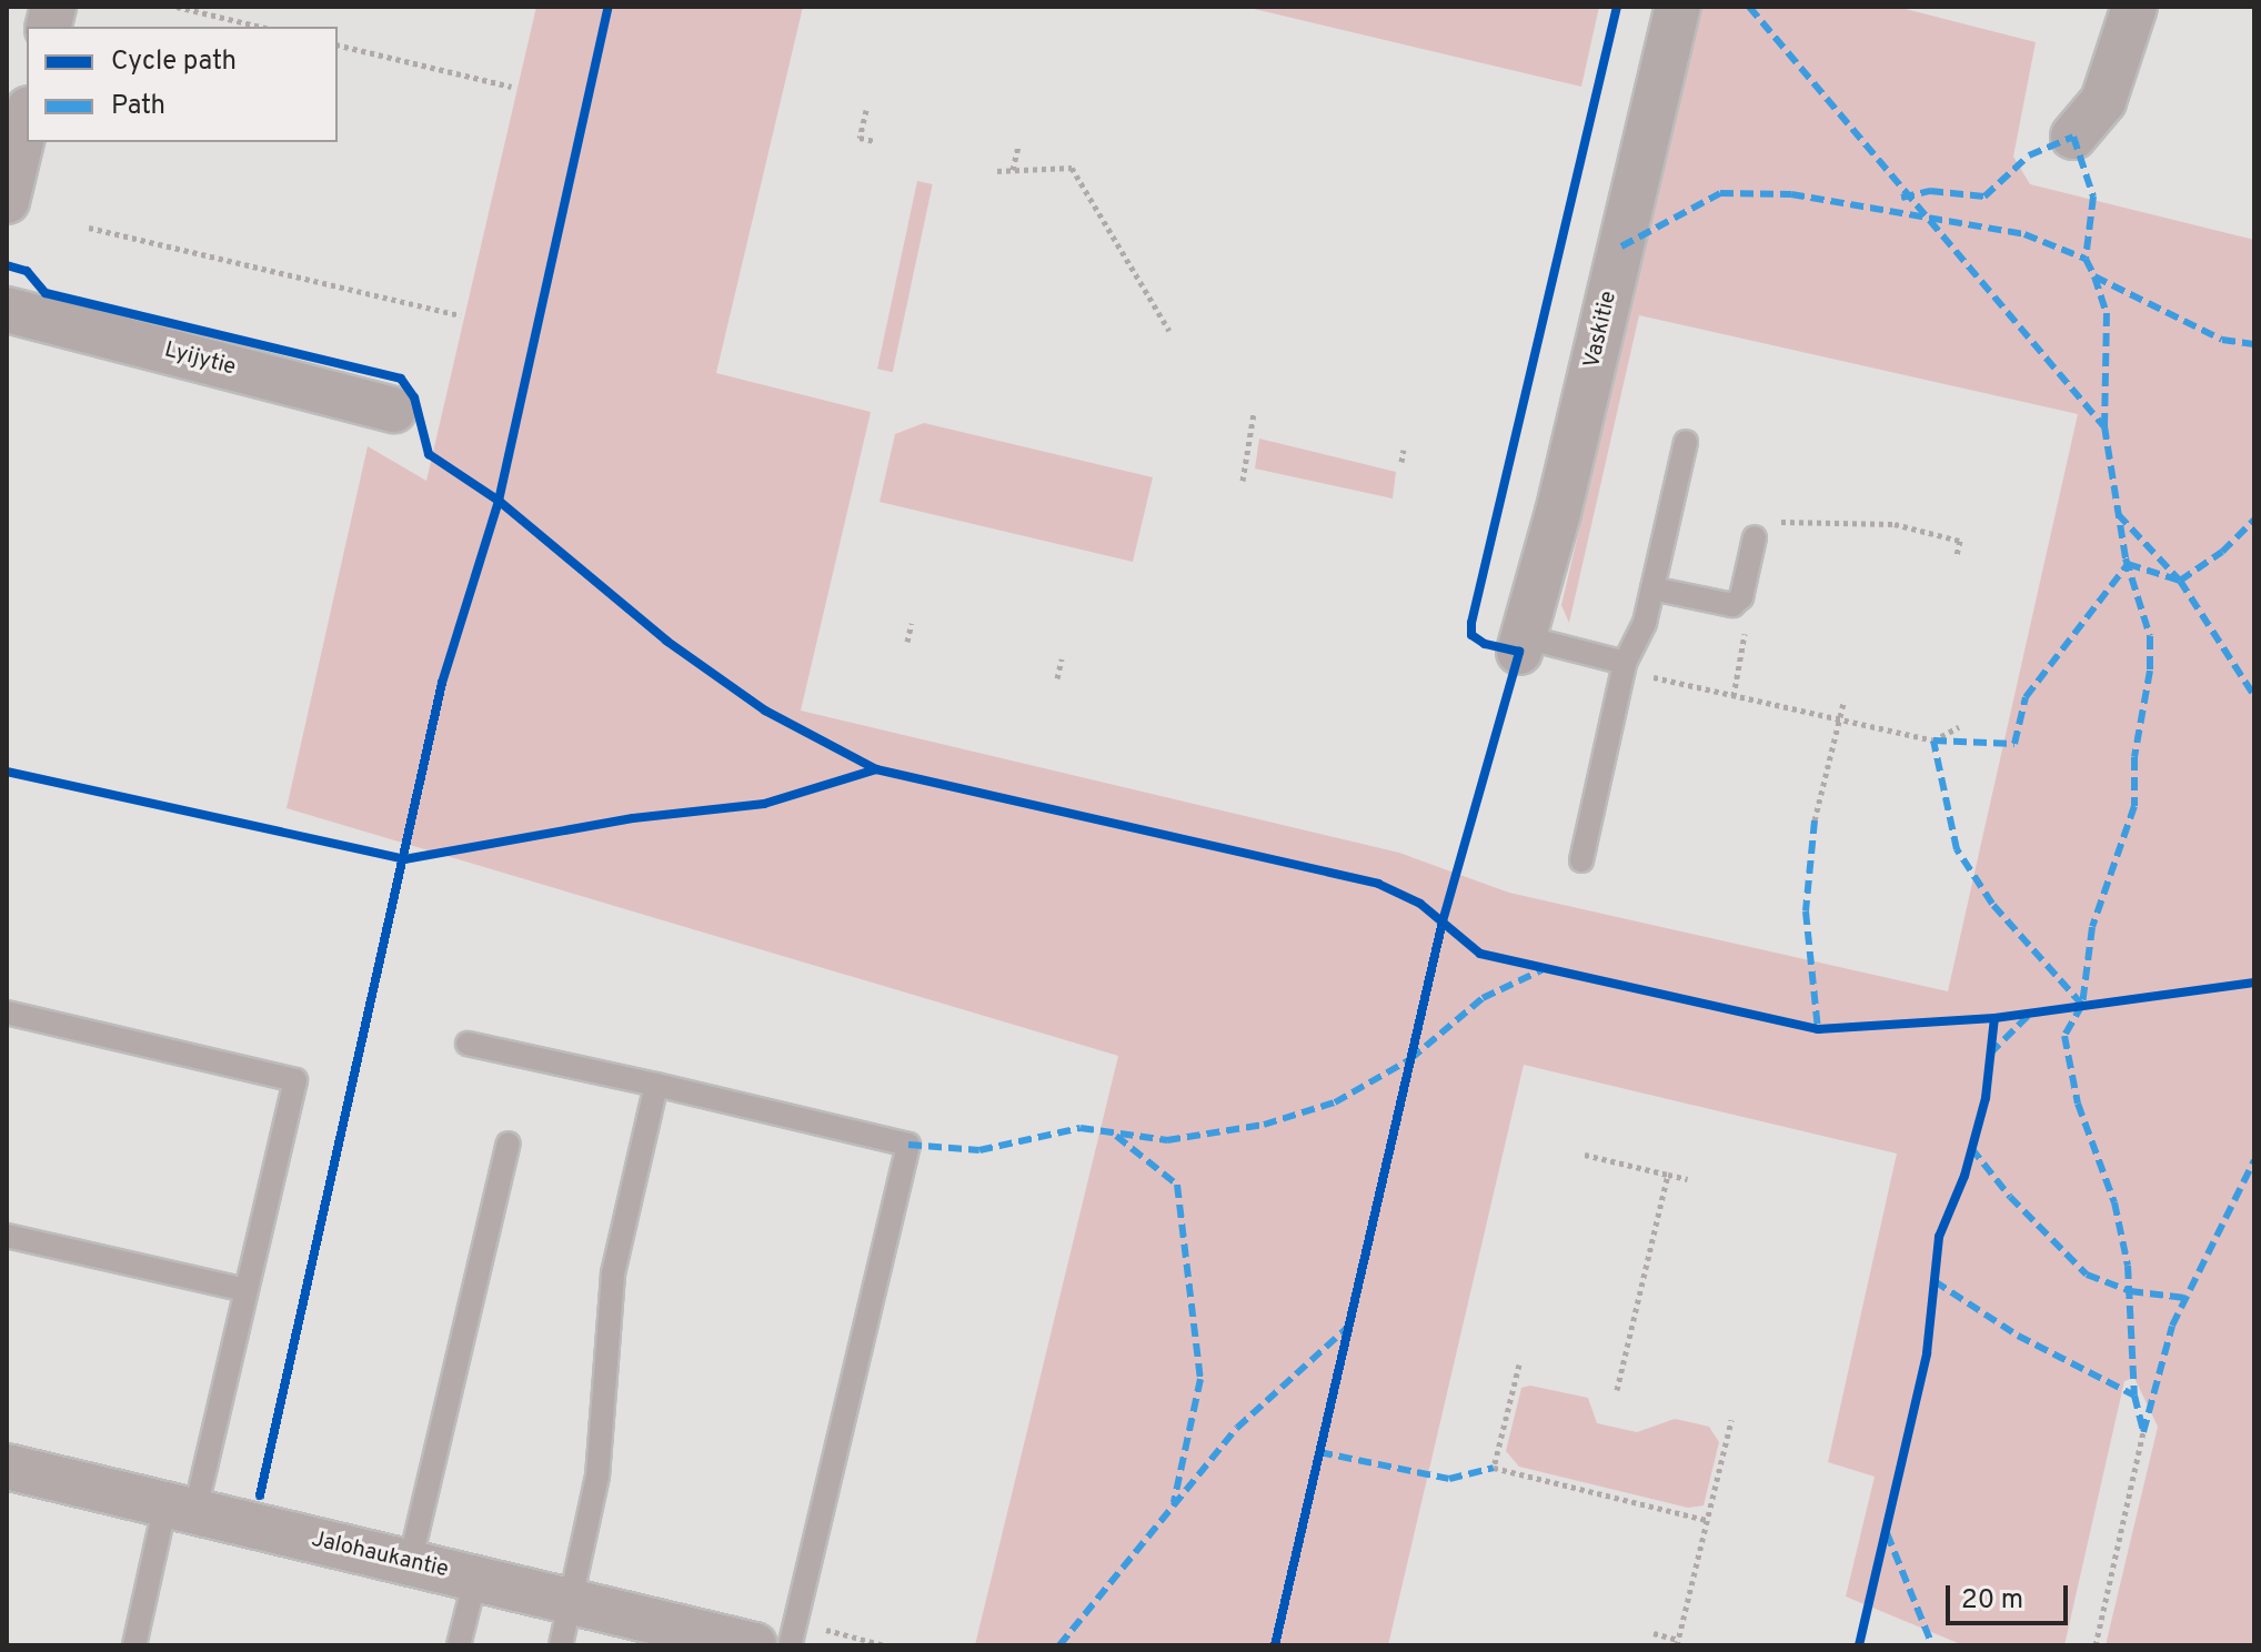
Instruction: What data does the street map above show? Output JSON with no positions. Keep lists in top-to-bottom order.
{
  "streets": {
    "street": ["Vaskitie", "Lyijytie", "Jalohaukantie"]
  },
  "legend": ["Cycle path", "Path"],
  "scale_bar": "20 m"
}
